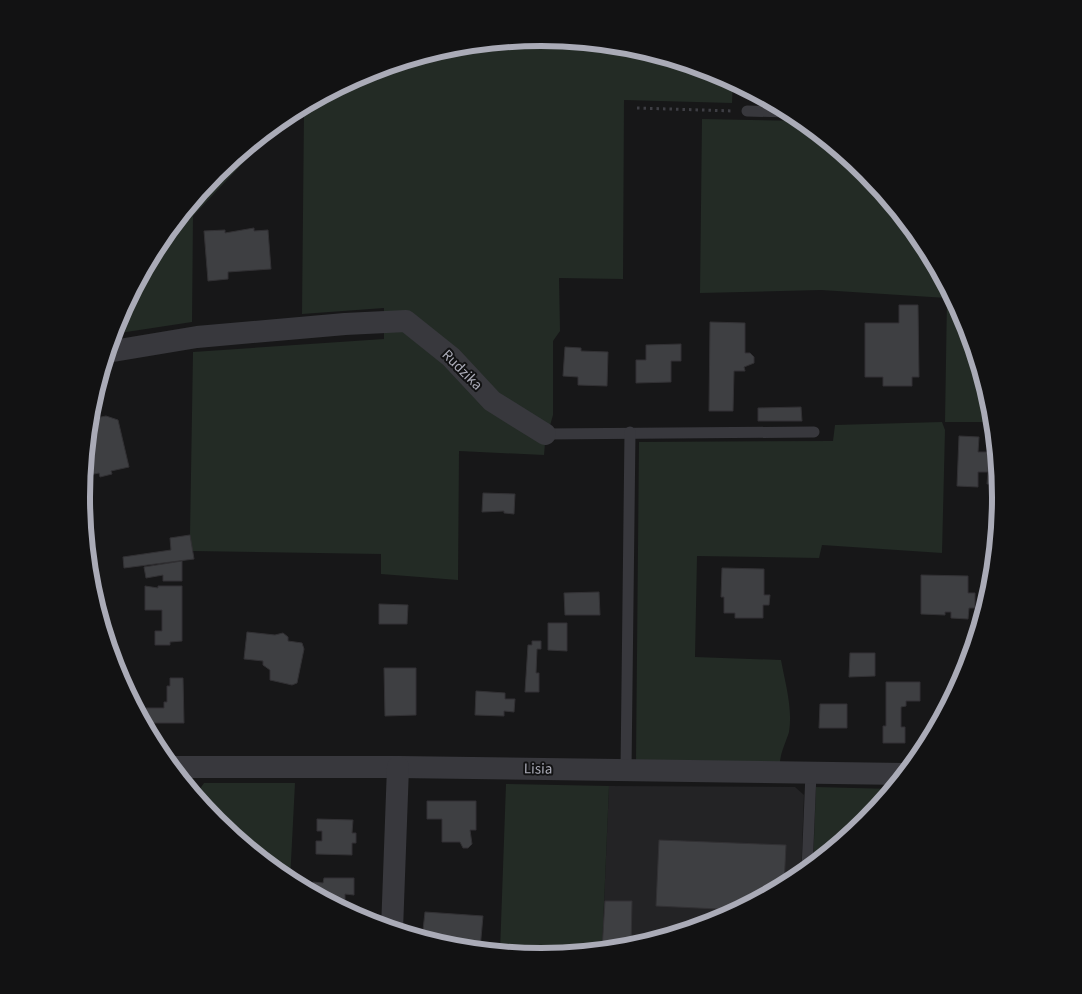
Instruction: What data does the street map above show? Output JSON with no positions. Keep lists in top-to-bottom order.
{
  "streets": {
    "street": ["Rudzika", "Lisia"]
  }
}
